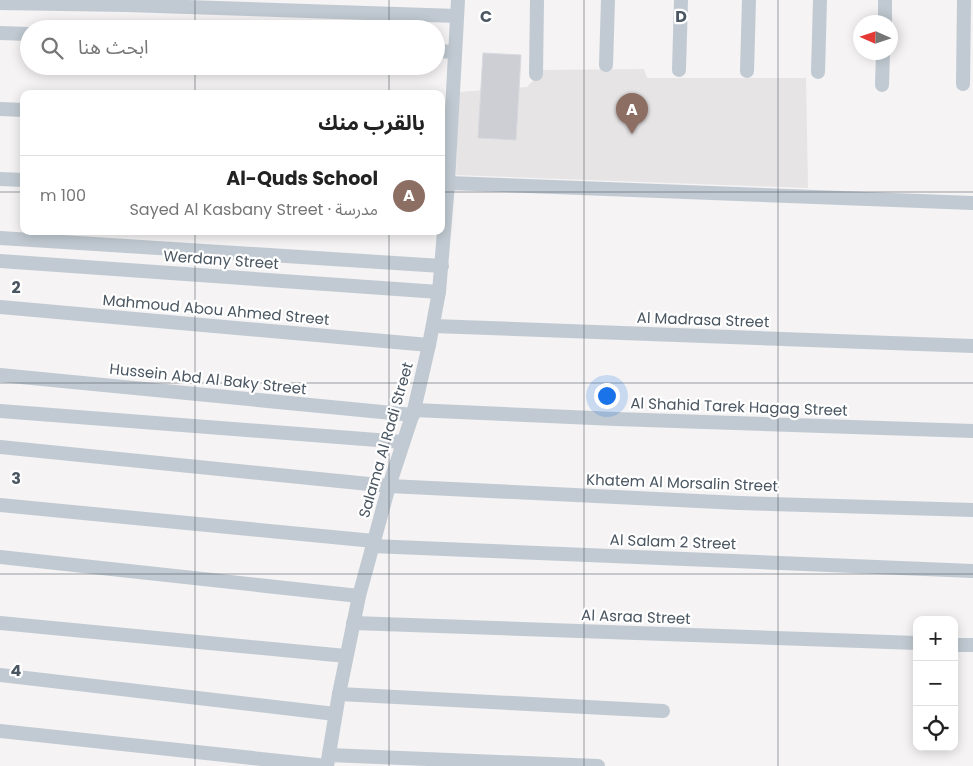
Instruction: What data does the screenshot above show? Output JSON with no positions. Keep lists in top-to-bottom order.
{
  "streets": {
    "street": [
      "Werdany Street",
      "Mahmoud Abou Ahmed Street",
      "Al Madrasa Street",
      "Hussein Abd Al Baky Street",
      "Al Shahid Tarek Hagag Street",
      "Salama Al Radi Street",
      "Khatem Al Morsalin Street",
      "Al Salam 2 Street",
      "Al Asraa Street"
    ]
  },
  "crossings": [
    ["Werdany Street", "Salama Al Radi Street"],
    ["Mahmoud Abou Ahmed Street", "Salama Al Radi Street"],
    ["Al Madrasa Street", "Salama Al Radi Street"],
    ["Hussein Abd Al Baky Street", "Al Shahid Tarek Hagag Street"],
    ["Hussein Abd Al Baky Street", "Salama Al Radi Street"],
    ["Al Shahid Tarek Hagag Street", "Salama Al Radi Street"],
    ["Salama Al Radi Street", "Khatem Al Morsalin Street"],
    ["Salama Al Radi Street", "Al Salam 2 Street"],
    ["Salama Al Radi Street", "Al Asraa Street"]
  ],
  "north": "left",
  "page": {
    "search": "ابحث هنا",
    "heading": "بالقرب منك",
    "pins": "A",
    "list": [
      {
        "mark": "A",
        "name": "Al-Quds School",
        "note": "مدرسة · Sayed Al Kasbany Street",
        "value": "100 m"
      }
    ],
    "map_buttons": ["+", "−"]
  },
  "grid": {
    "columns": ["C", "D"],
    "rows": ["2", "3", "4"]
  }
}
